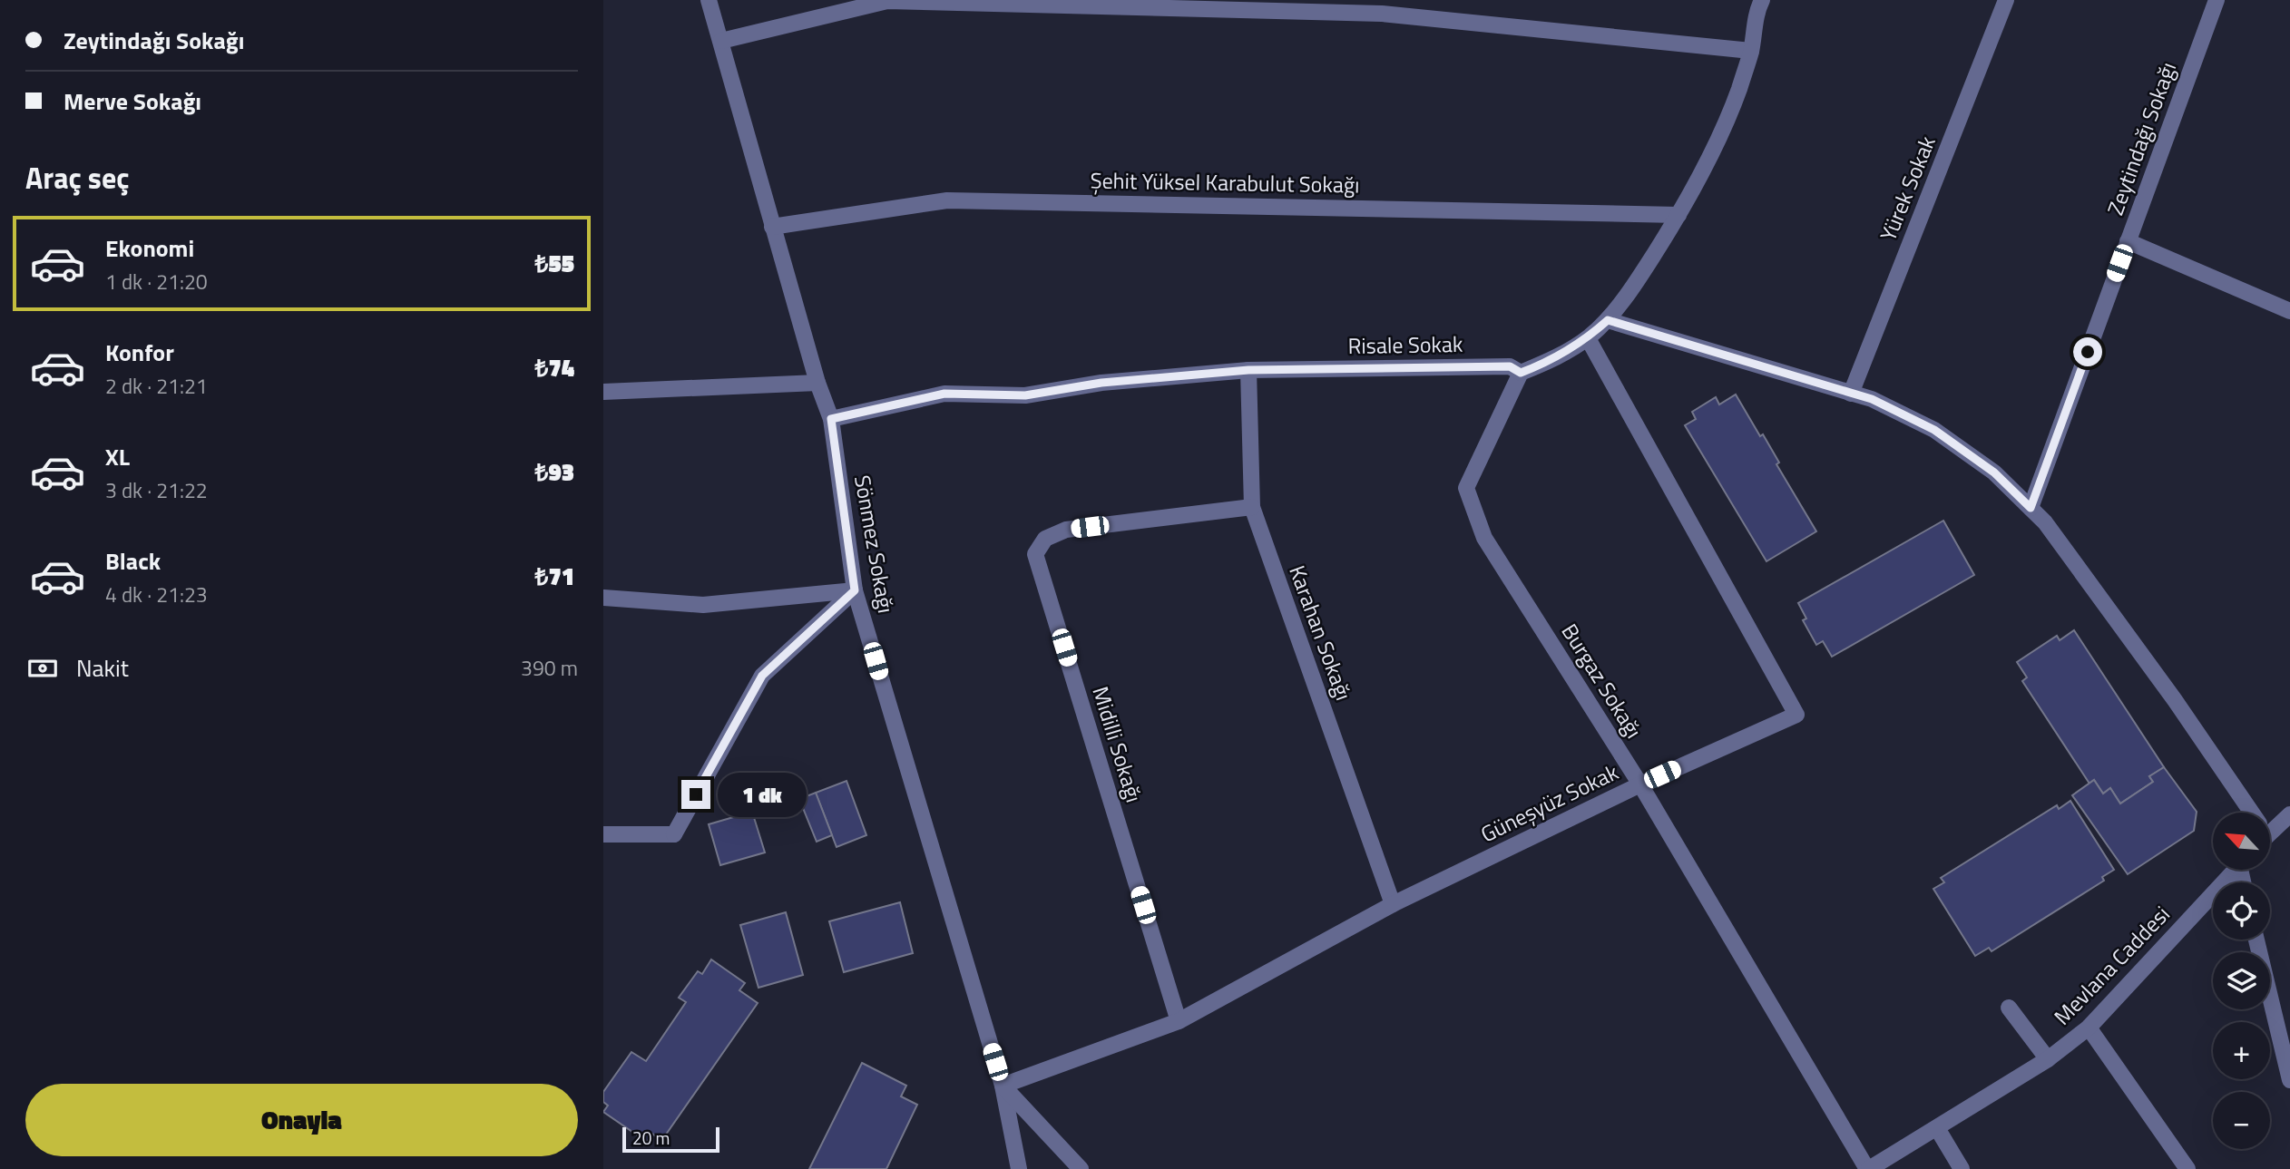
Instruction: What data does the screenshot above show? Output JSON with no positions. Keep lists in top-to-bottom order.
{
  "streets": {
    "street": [
      "Zeytindağı Sokağı",
      "Şehit Yüksel Karabulut Sokağı",
      "Yürek Sokak",
      "Risale Sokak",
      "Sönmez Sokağı",
      "Karahan Sokağı",
      "Burgaz Sokağı",
      "Midilli Sokağı",
      "Güneşyüz Sokak",
      "Mevlana Caddesi"
    ]
  },
  "crossings": [
    ["Şehit Yüksel Karabulut Sokağı", "Sönmez Sokağı"],
    ["Risale Sokak", "Sönmez Sokağı"],
    ["Risale Sokak", "Karahan Sokağı"],
    ["Risale Sokak", "Burgaz Sokağı"],
    ["Sönmez Sokağı", "Güneşyüz Sokak"],
    ["Karahan Sokağı", "Midilli Sokağı"],
    ["Karahan Sokağı", "Güneşyüz Sokak"],
    ["Burgaz Sokağı", "Güneşyüz Sokak"],
    ["Burgaz Sokağı", "Mevlana Caddesi"],
    ["Midilli Sokağı", "Güneşyüz Sokak"]
  ],
  "scale_bar": "20 m",
  "north": "top left",
  "page": {
    "banner": ["Zeytindağı Sokağı", "Merve Sokağı"],
    "heading": "Araç seç",
    "list": [
      {
        "name": "Ekonomi",
        "note": "1 dk · 21:20",
        "value": "₺55"
      },
      {
        "name": "Konfor",
        "note": "2 dk · 21:21",
        "value": "₺74"
      },
      {
        "name": "XL",
        "note": "3 dk · 21:22",
        "value": "₺93"
      },
      {
        "name": "Black",
        "note": "4 dk · 21:23",
        "value": "₺71"
      }
    ],
    "pay": ["Nakit", "390 m"],
    "bubble": "1 dk",
    "map_buttons": ["+", "−"],
    "buttons": "Onayla",
    "scale": "20 m"
  }
}
